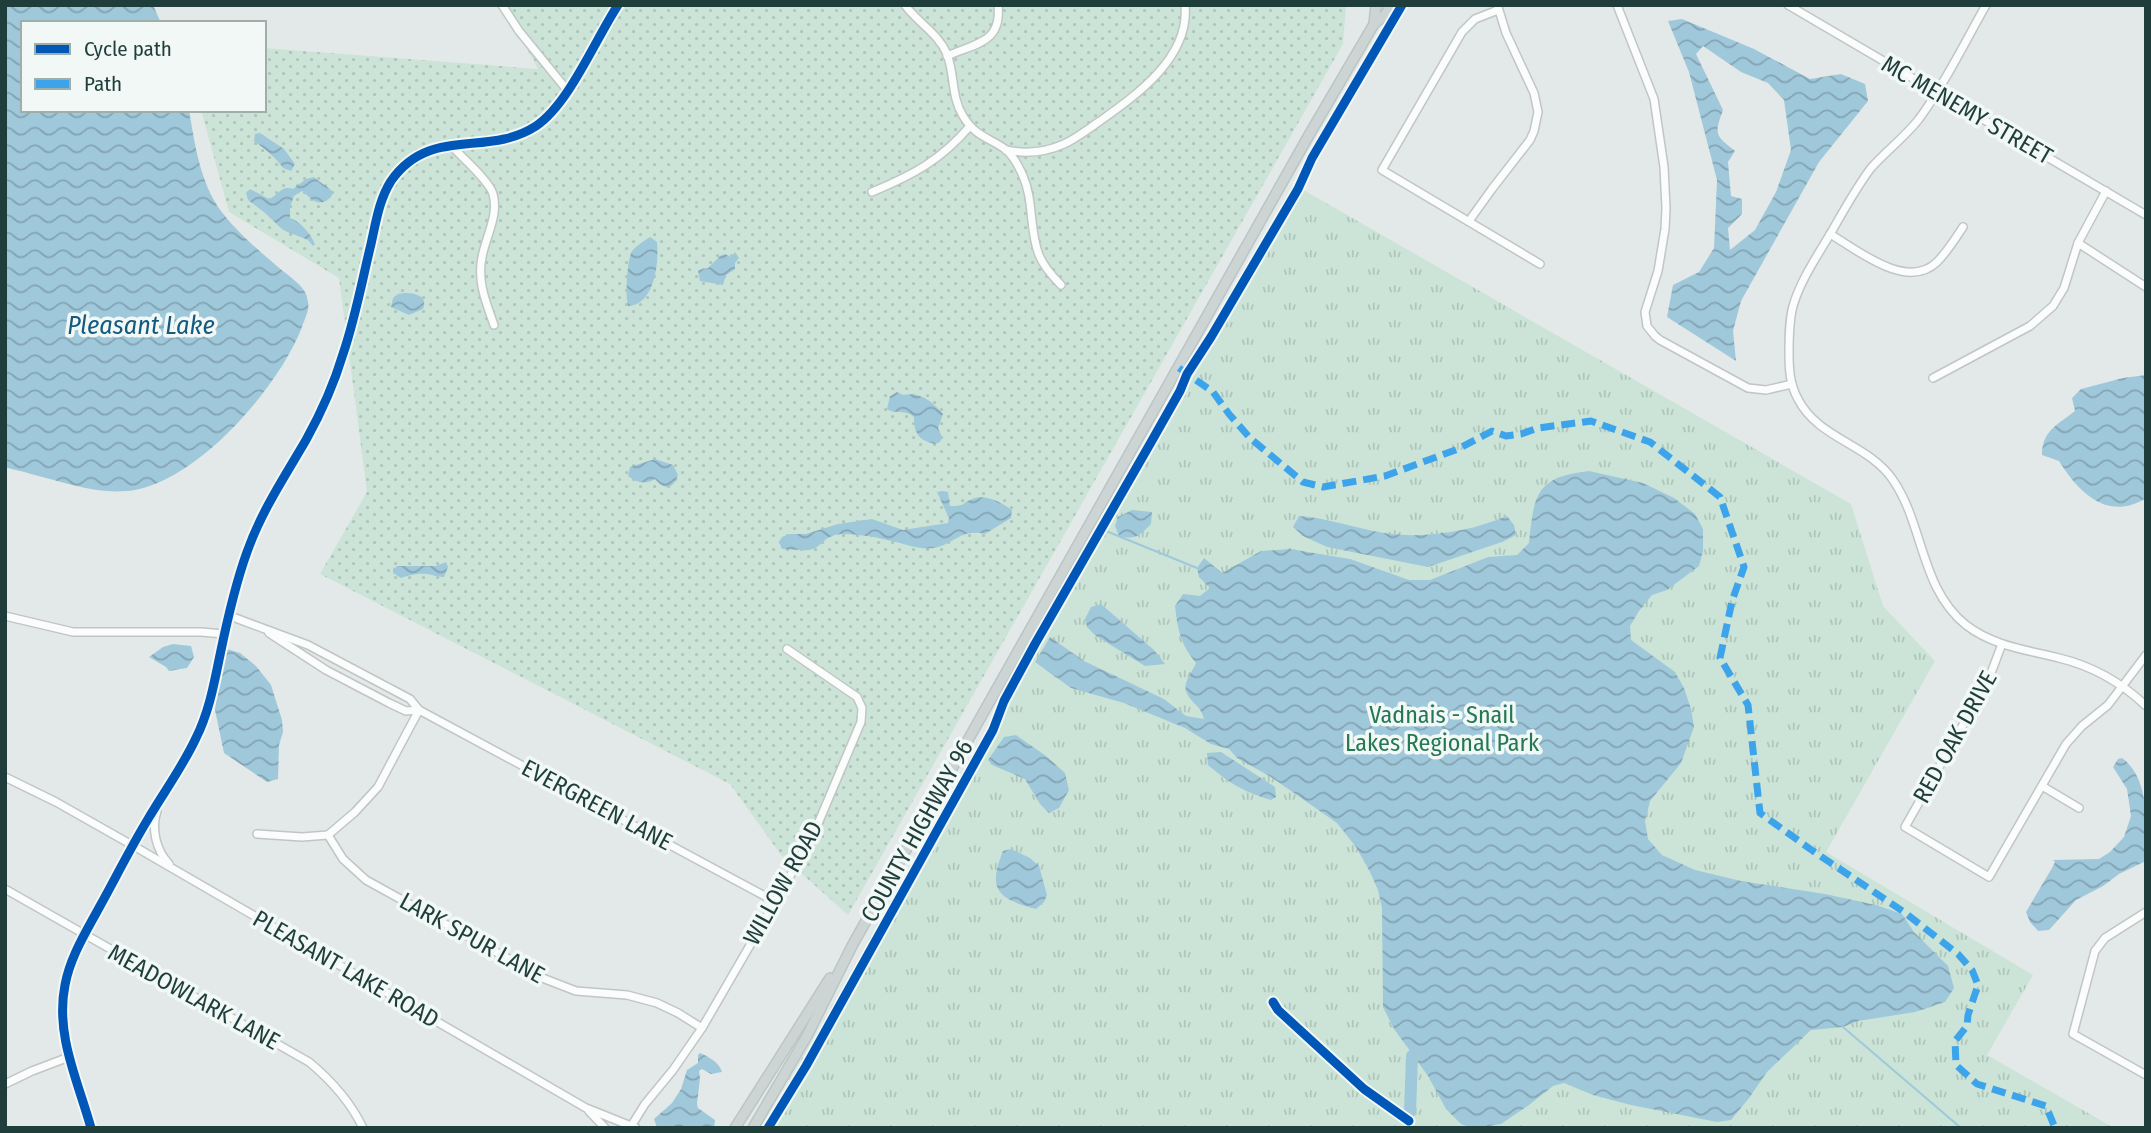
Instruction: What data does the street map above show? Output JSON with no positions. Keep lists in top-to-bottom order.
{
  "streets": {
    "main road": ["COUNTY HIGHWAY 96"],
    "street": [
      "MC MENEMY STREET",
      "RED OAK DRIVE",
      "EVERGREEN LANE",
      "WILLOW ROAD",
      "LARK SPUR LANE",
      "PLEASANT LAKE ROAD",
      "MEADOWLARK LANE"
    ]
  },
  "crossings": [
    ["EVERGREEN LANE", "WILLOW ROAD"],
    ["WILLOW ROAD", "LARK SPUR LANE"],
    ["WILLOW ROAD", "PLEASANT LAKE ROAD"]
  ],
  "water": ["Pleasant Lake"],
  "parks": ["Vadnais - Snail Lakes Regional Park"],
  "legend": ["Cycle path", "Path"]
}
